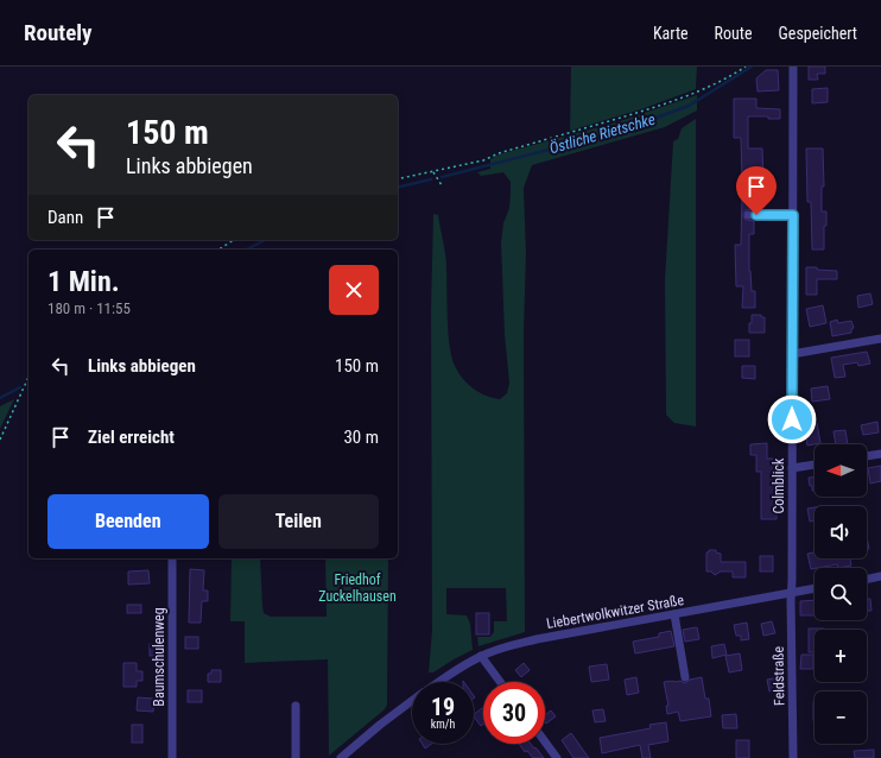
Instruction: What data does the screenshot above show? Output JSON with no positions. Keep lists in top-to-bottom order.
{
  "streets": {
    "street": [
      "Colmblick",
      "Liebertwolkwitzer Straße",
      "Baumschulenweg",
      "Feldstraße"
    ]
  },
  "crossings": [
    ["Colmblick", "Liebertwolkwitzer Straße"],
    ["Colmblick", "Feldstraße"],
    ["Liebertwolkwitzer Straße", "Feldstraße"]
  ],
  "water": ["Östliche Rietschke"],
  "parks": ["Friedhof Zuckelhausen"],
  "north": "left",
  "page": {
    "header": "Routely",
    "nav": ["Karte", "Route", "Gespeichert"],
    "turn": ["150 m", "Links abbiegen"],
    "then": "Dann",
    "heading": ["1 Min.", "180 m · 11:55"],
    "list": [
      {
        "name": "Links abbiegen",
        "value": "150 m"
      },
      {
        "name": "Ziel erreicht",
        "value": "30 m"
      }
    ],
    "map_buttons": ["+", "−"],
    "buttons": ["Beenden", "Teilen"],
    "speed": "19 km/h",
    "limit": "30"
  }
}
